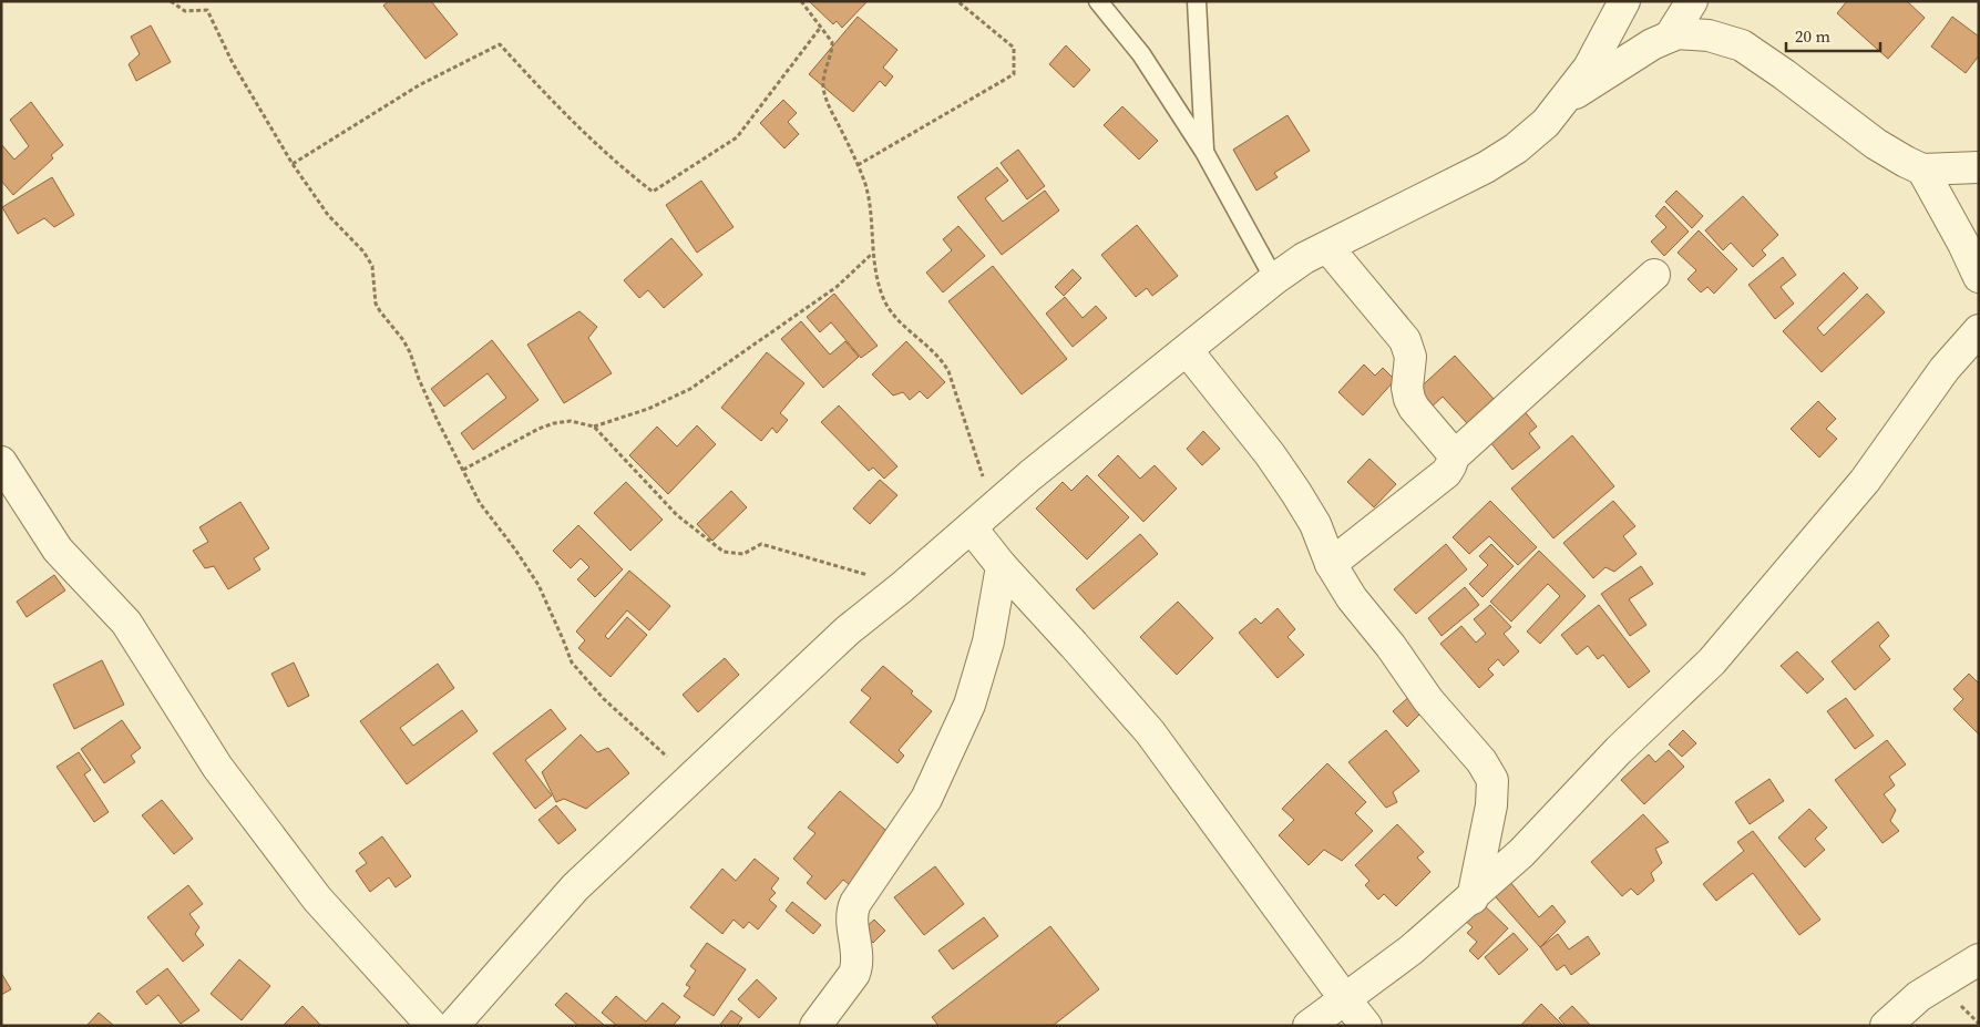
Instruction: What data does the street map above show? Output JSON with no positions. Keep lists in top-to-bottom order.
{
  "scale_bar": "20 m"
}
